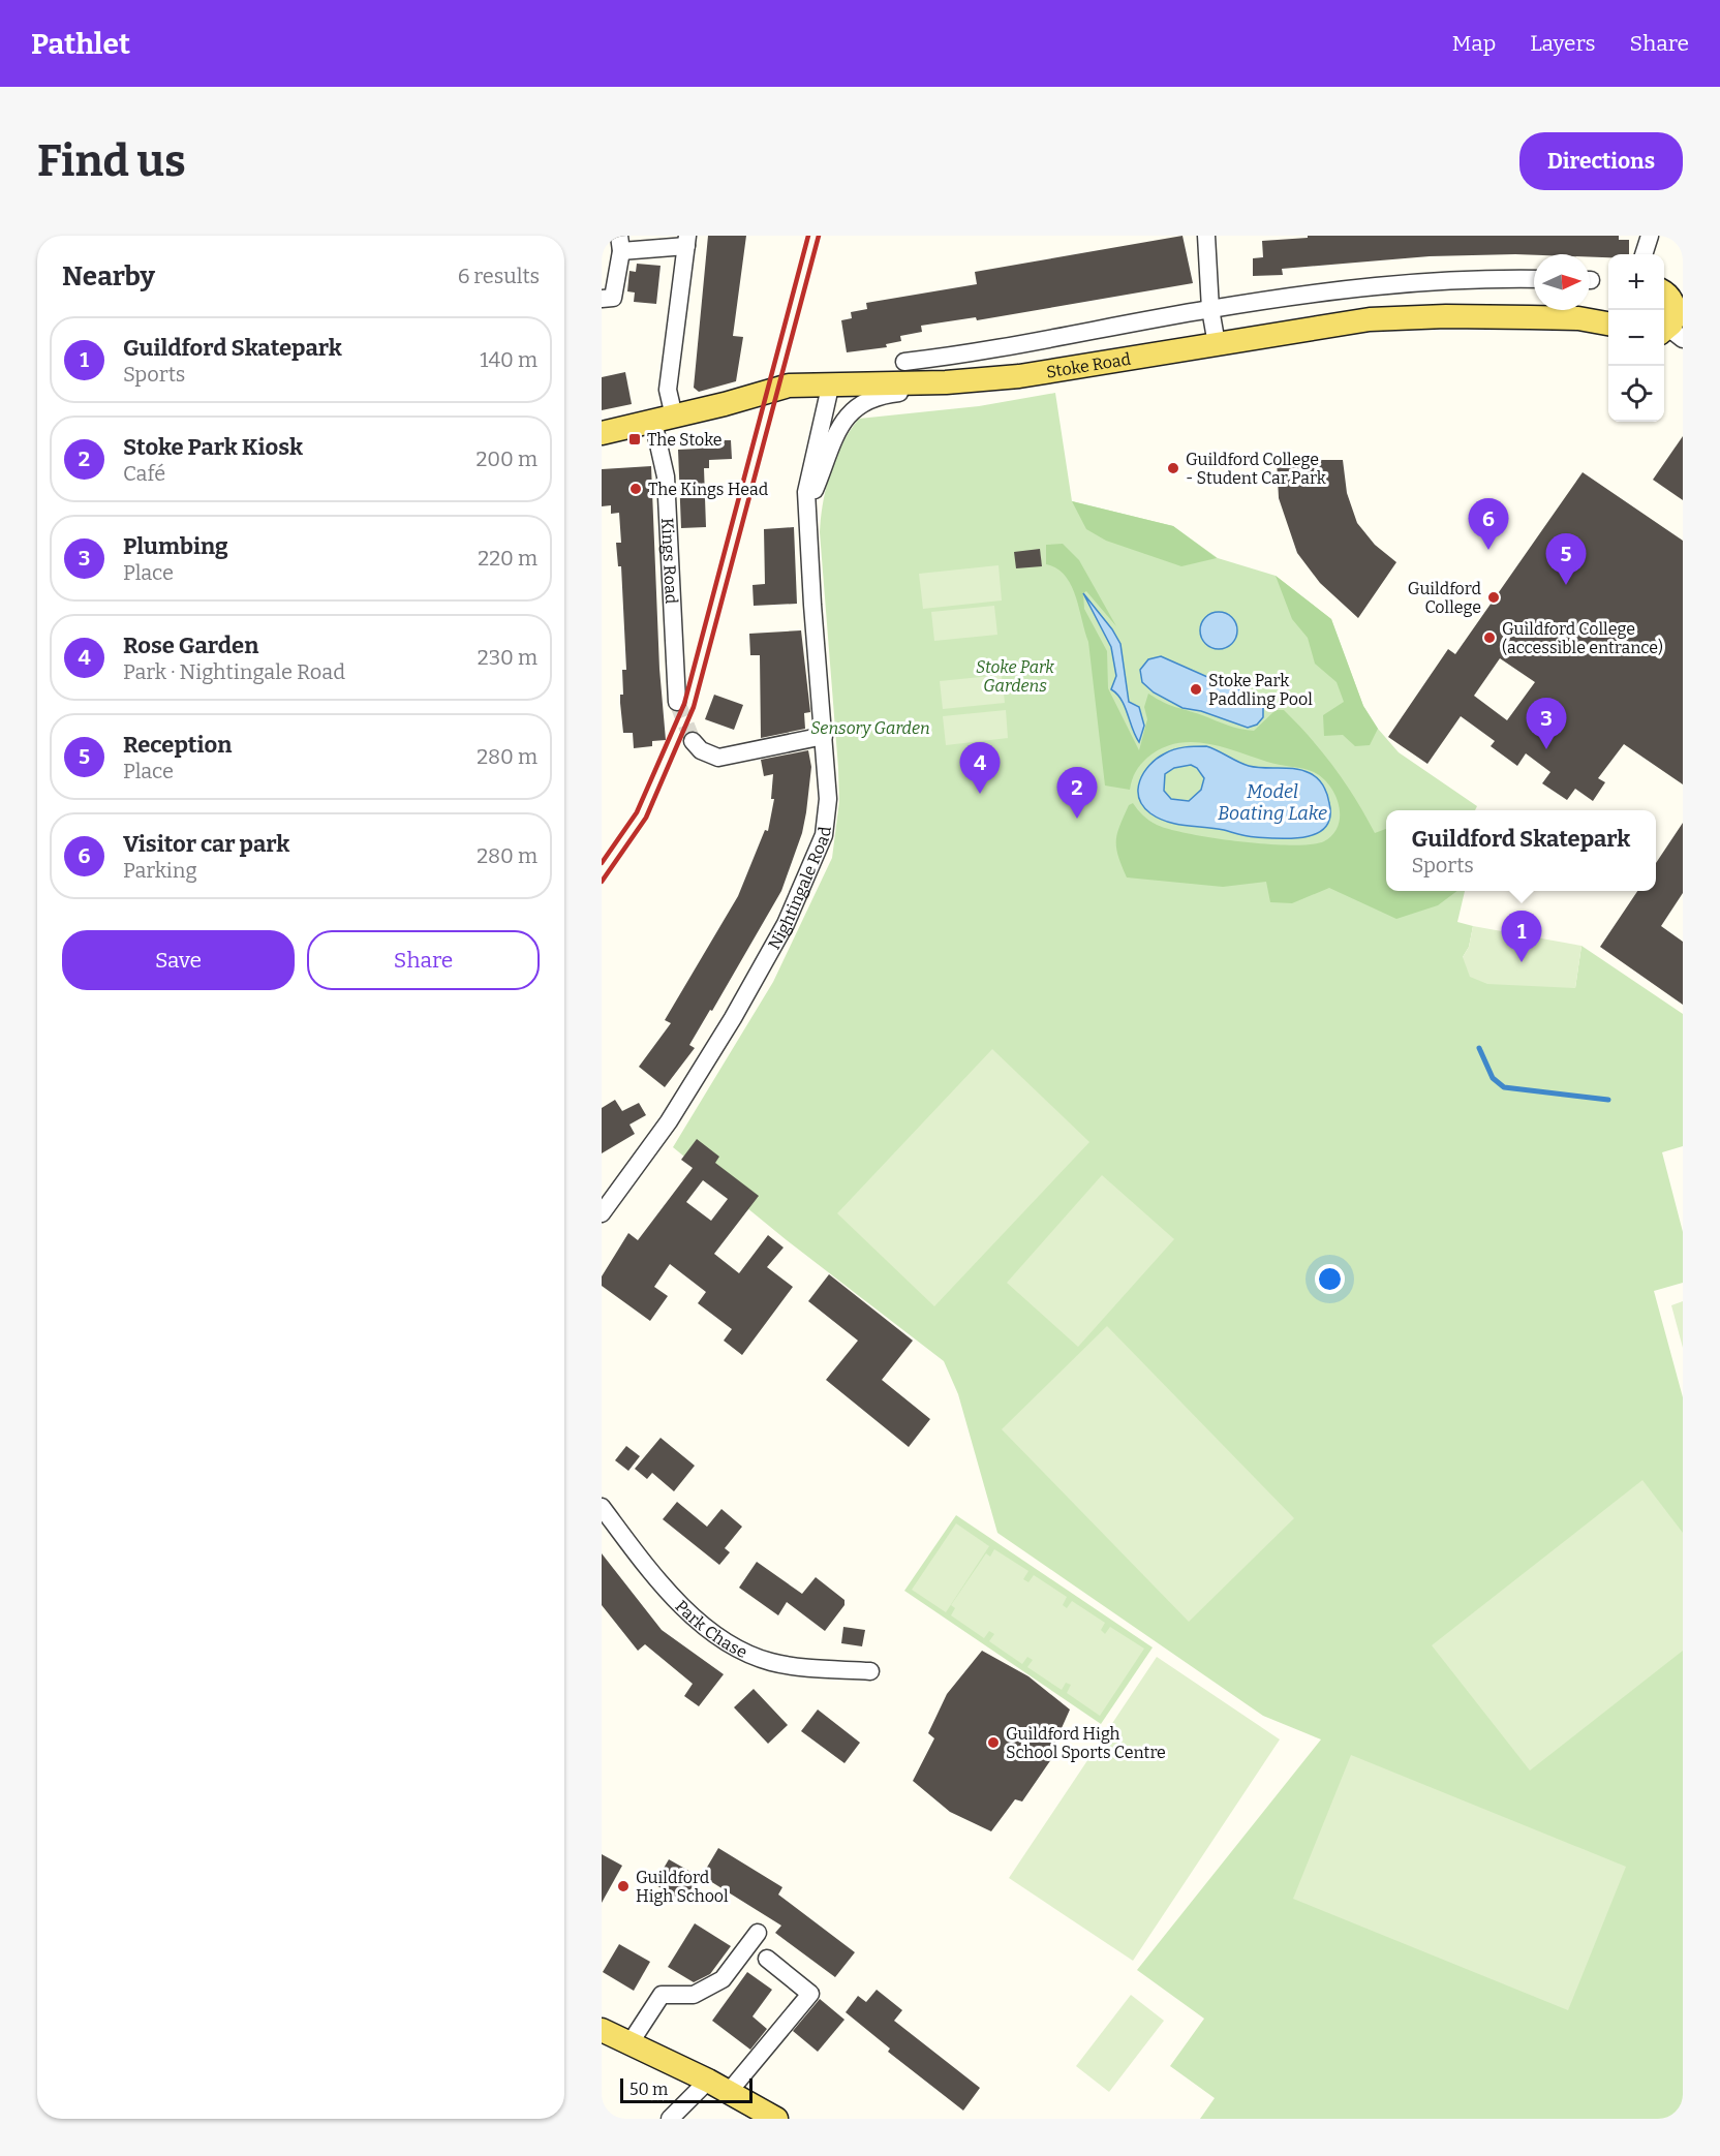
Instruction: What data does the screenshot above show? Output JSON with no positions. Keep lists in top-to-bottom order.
{
  "streets": {
    "main road": ["Stoke Road"],
    "street": ["Kings Road", "Nightingale Road", "Park Chase"]
  },
  "crossings": [
    ["Stoke Road", "Kings Road"],
    ["Stoke Road", "Nightingale Road"]
  ],
  "water": ["Model Boating Lake"],
  "parks": ["Stoke Park Gardens", "Sensory Garden"],
  "places": {
    "transit": ["The Stoke"],
    "other": [
      "Guildford College - Student Car Park",
      "The Kings Head",
      "Guildford College",
      "Guildford College (accessible entrance)",
      "Stoke Park Paddling Pool",
      "Guildford High School Sports Centre",
      "Guildford High School"
    ]
  },
  "scale_bar": "50 m",
  "north": "right",
  "page": {
    "header": "Pathlet",
    "nav": ["Map", "Layers", "Share"],
    "buttons": [
      "Directions",
      ["Save", "Share"]
    ],
    "title": "Find us",
    "heading": ["Nearby", "6 results"],
    "map_buttons": ["+", "−"],
    "list": [
      {
        "mark": "1",
        "name": "Guildford Skatepark",
        "note": "Sports",
        "value": "140 m"
      },
      {
        "mark": "2",
        "name": "Stoke Park Kiosk",
        "note": "Café",
        "value": "200 m"
      },
      {
        "mark": "3",
        "name": "Plumbing",
        "note": "Place",
        "value": "220 m"
      },
      {
        "mark": "4",
        "name": "Rose Garden",
        "note": "Park · Nightingale Road",
        "value": "230 m"
      },
      {
        "mark": "5",
        "name": "Reception",
        "note": "Place",
        "value": "280 m"
      },
      {
        "mark": "6",
        "name": "Visitor car park",
        "note": "Parking",
        "value": "280 m"
      }
    ],
    "pins": [
      "6",
      "5",
      "3",
      "4",
      "2",
      "1"
    ],
    "popup": ["Guildford Skatepark", "Sports"],
    "scale": "50 m"
  }
}
